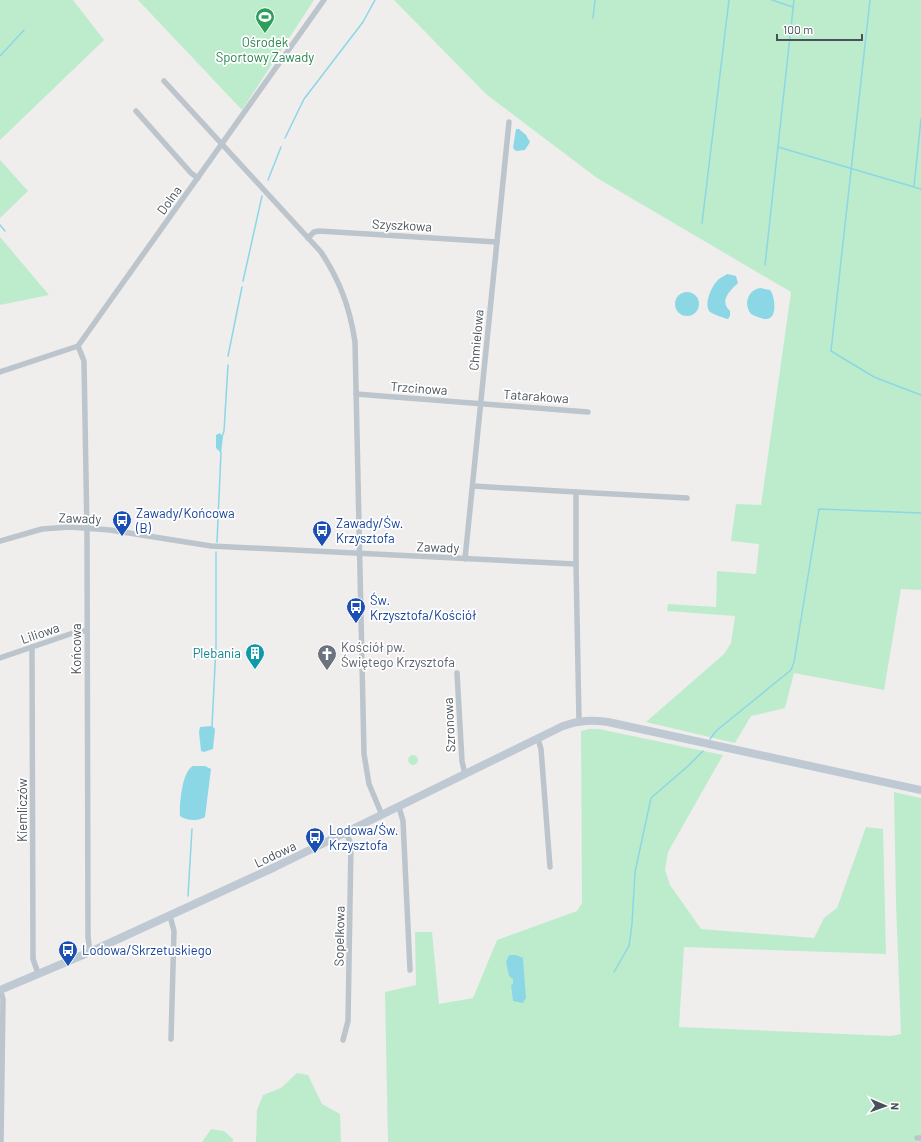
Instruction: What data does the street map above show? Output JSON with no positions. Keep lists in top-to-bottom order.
{
  "streets": {
    "street": [
      "Dolna",
      "Szyszkowa",
      "Chmielowa",
      "Trzcinowa",
      "Tatarakowa",
      "Zawady",
      "Liliowa",
      "Końcowa",
      "Szronowa",
      "Kiemliczów",
      "Lodowa",
      "Sopelkowa"
    ]
  },
  "crossings": [
    ["Dolna", "Końcowa"],
    ["Szyszkowa", "Chmielowa"],
    ["Chmielowa", "Trzcinowa"],
    ["Chmielowa", "Tatarakowa"],
    ["Chmielowa", "Zawady"],
    ["Trzcinowa", "Tatarakowa"],
    ["Zawady", "Końcowa"],
    ["Liliowa", "Końcowa"],
    ["Liliowa", "Kiemliczów"],
    ["Końcowa", "Lodowa"],
    ["Szronowa", "Lodowa"],
    ["Kiemliczów", "Lodowa"],
    ["Lodowa", "Sopelkowa"]
  ],
  "places": {
    "sports": ["Ośrodek Sportowy Zawady"],
    "bus stop": [
      "Zawady/Końcowa (B)",
      "Zawady/Św. Krzysztofa",
      "Św. Krzysztofa/Kościół",
      "Lodowa/Św. Krzysztofa",
      "Lodowa/Skrzetuskiego"
    ],
    "building": ["Plebania"],
    "church": ["Kościół pw. Świętego Krzysztofa"]
  },
  "scale_bar": "100 m",
  "north": "right"
}
